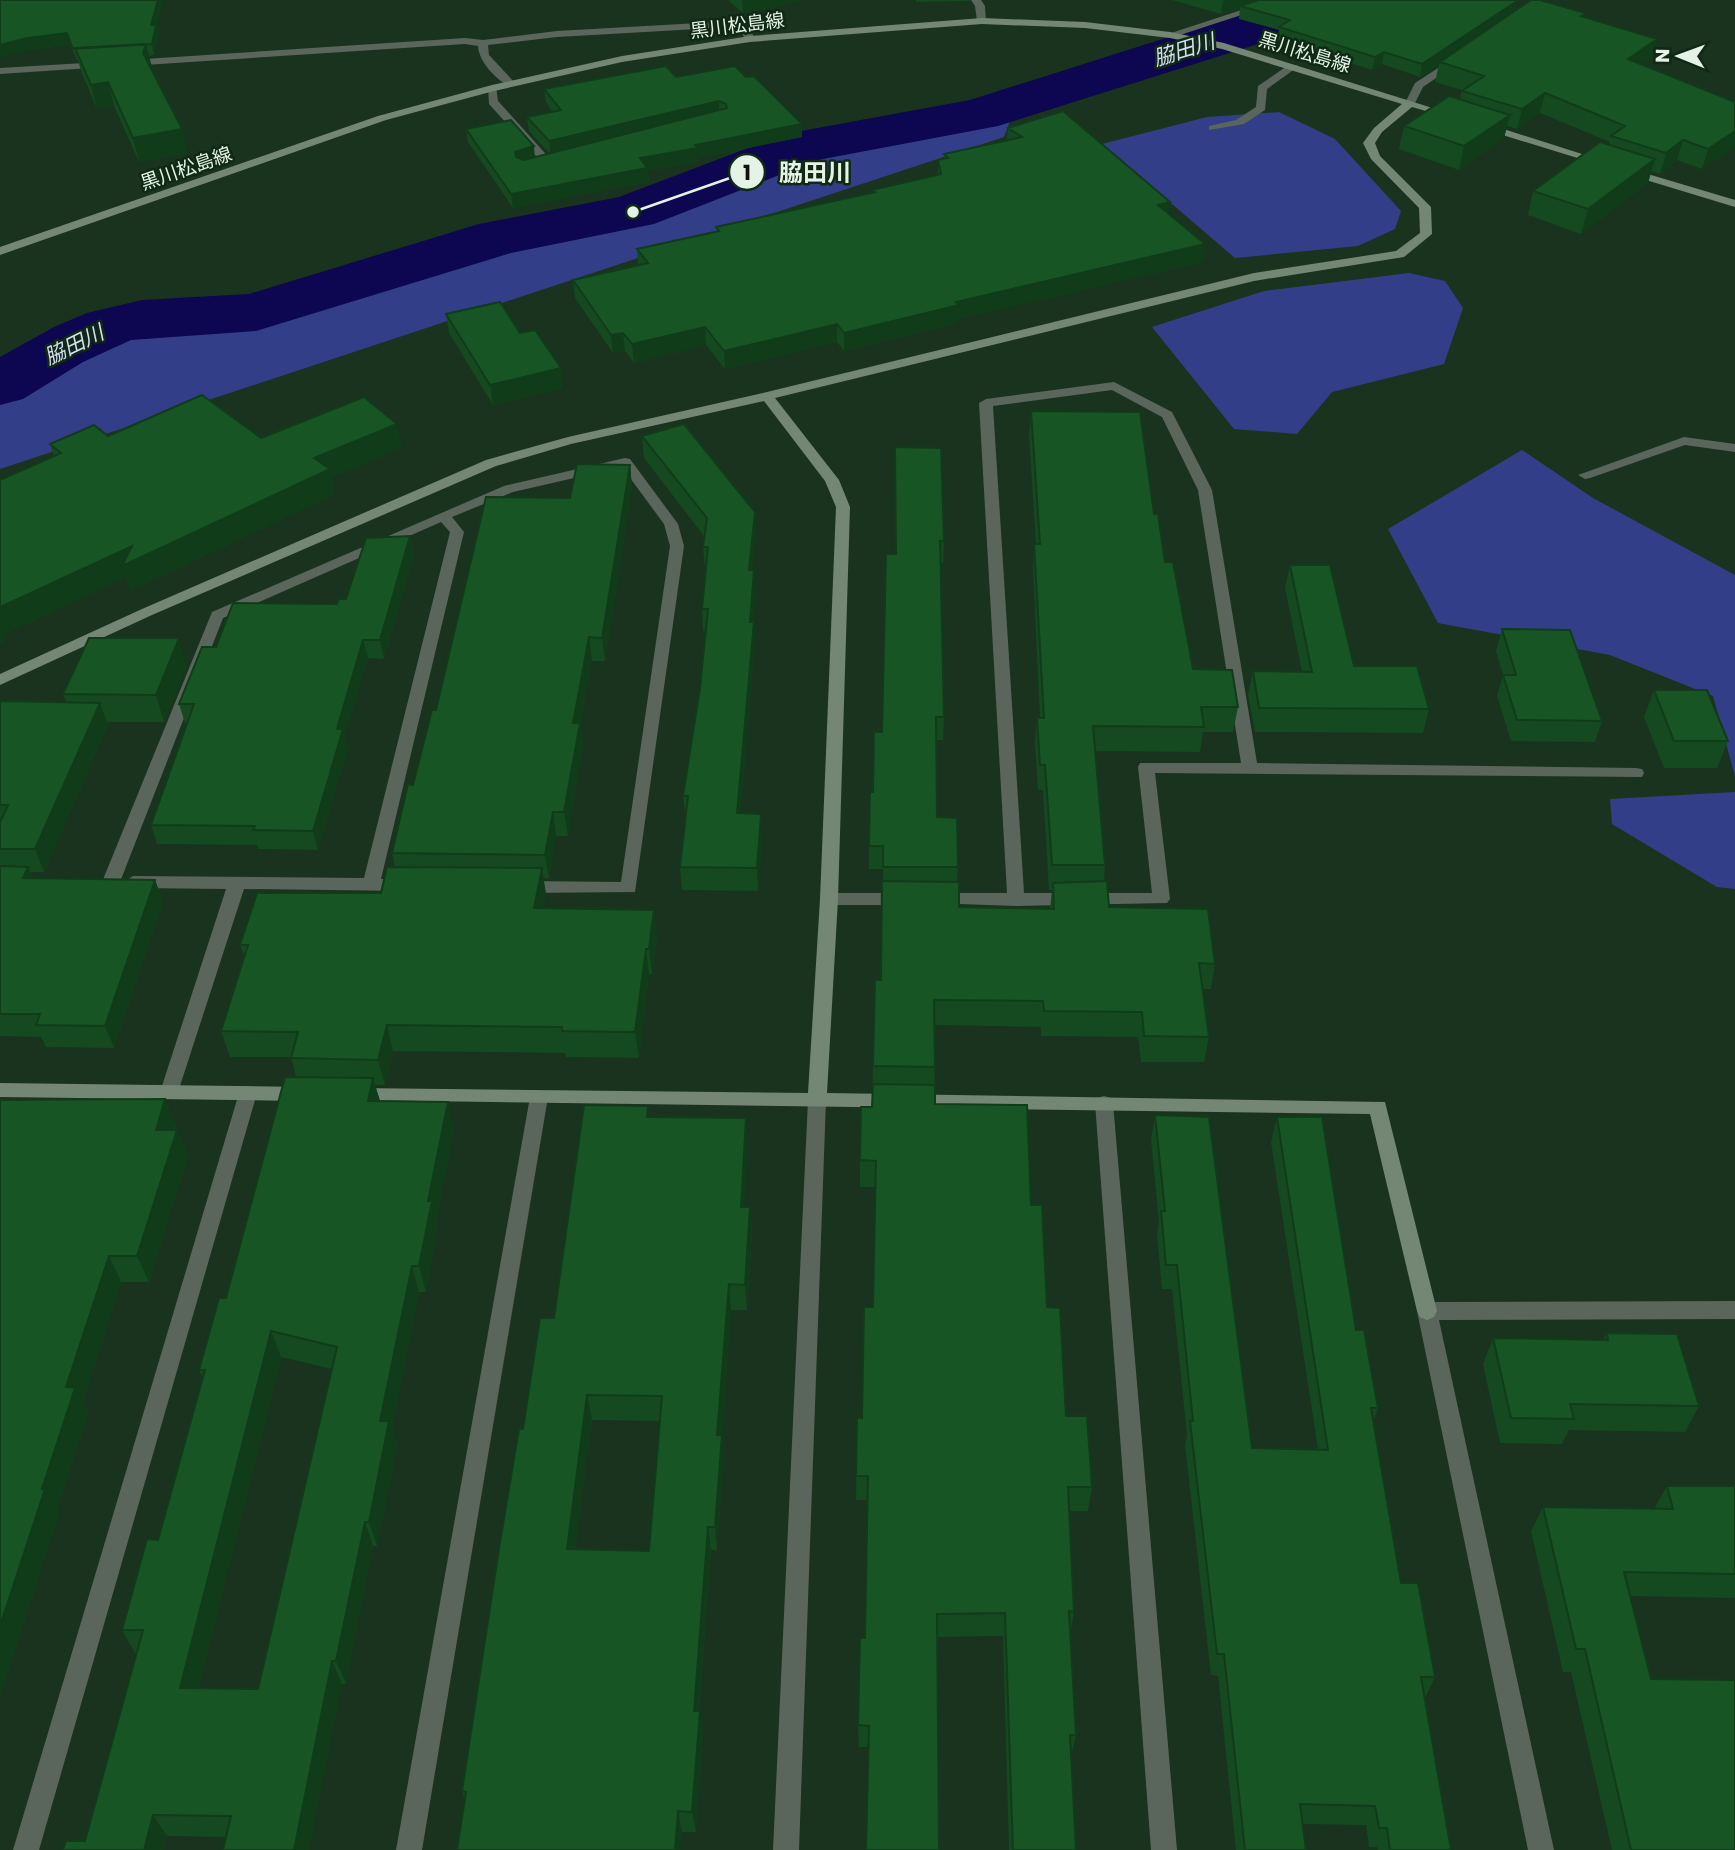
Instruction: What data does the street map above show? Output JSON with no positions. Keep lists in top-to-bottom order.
{
  "streets": {
    "street": ["黒川松島線"]
  },
  "water": ["脇田川"],
  "places": ["脇田川"],
  "north": "left"
}
